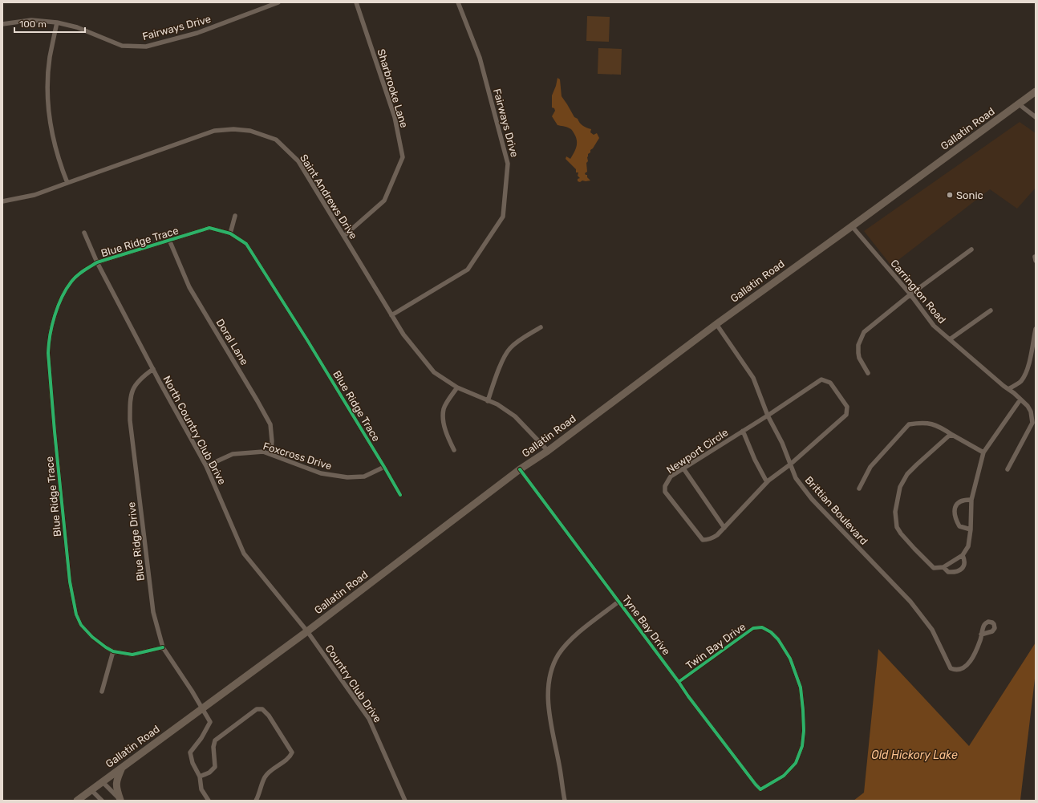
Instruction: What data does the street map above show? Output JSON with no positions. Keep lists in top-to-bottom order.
{
  "streets": {
    "main road": ["Gallatin Road"],
    "street": [
      "Fairways Drive",
      "Sharbrooke Lane",
      "Saint Andrews Drive",
      "Blue Ridge Trace",
      "Carrington Road",
      "Doral Lane",
      "North Country Club Drive",
      "Newport Circle",
      "Foxcross Drive",
      "Brittian Boulevard",
      "Blue Ridge Drive",
      "Tyne Bay Drive",
      "Twin Bay Drive",
      "Country Club Drive"
    ]
  },
  "crossings": [
    ["Fairways Drive", "Saint Andrews Drive"],
    ["Sharbrooke Lane", "Saint Andrews Drive"],
    ["Gallatin Road", "Saint Andrews Drive"],
    ["Gallatin Road", "Carrington Road"],
    ["Gallatin Road", "North Country Club Drive"],
    ["Gallatin Road", "Brittian Boulevard"],
    ["Gallatin Road", "Blue Ridge Drive"],
    ["Gallatin Road", "Tyne Bay Drive"],
    ["Gallatin Road", "Country Club Drive"],
    ["Blue Ridge Trace", "Doral Lane"],
    ["Blue Ridge Trace", "North Country Club Drive"],
    ["Blue Ridge Trace", "Foxcross Drive"],
    ["Blue Ridge Trace", "Blue Ridge Drive"],
    ["Doral Lane", "Foxcross Drive"],
    ["North Country Club Drive", "Foxcross Drive"],
    ["North Country Club Drive", "Blue Ridge Drive"],
    ["North Country Club Drive", "Country Club Drive"],
    ["Newport Circle", "Brittian Boulevard"],
    ["Tyne Bay Drive", "Twin Bay Drive"]
  ],
  "water": ["Old Hickory Lake"],
  "places": ["Sonic"],
  "scale_bar": "100 m"
}
